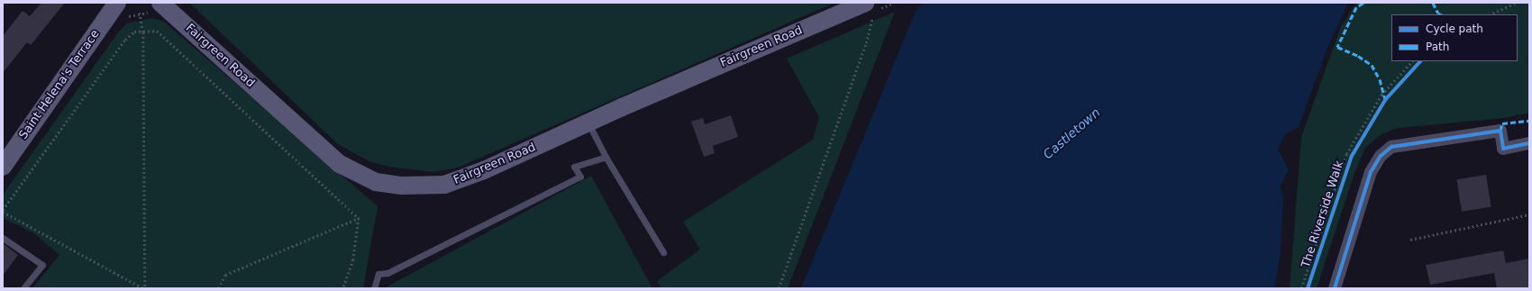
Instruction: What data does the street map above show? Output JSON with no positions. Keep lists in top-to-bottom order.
{
  "streets": {
    "main road": ["Fairgreen Road", "Saint Helena's Terrace"],
    "cycle path": ["The Riverside Walk"]
  },
  "water": ["Castletown"],
  "legend": ["Cycle path", "Path"]
}
